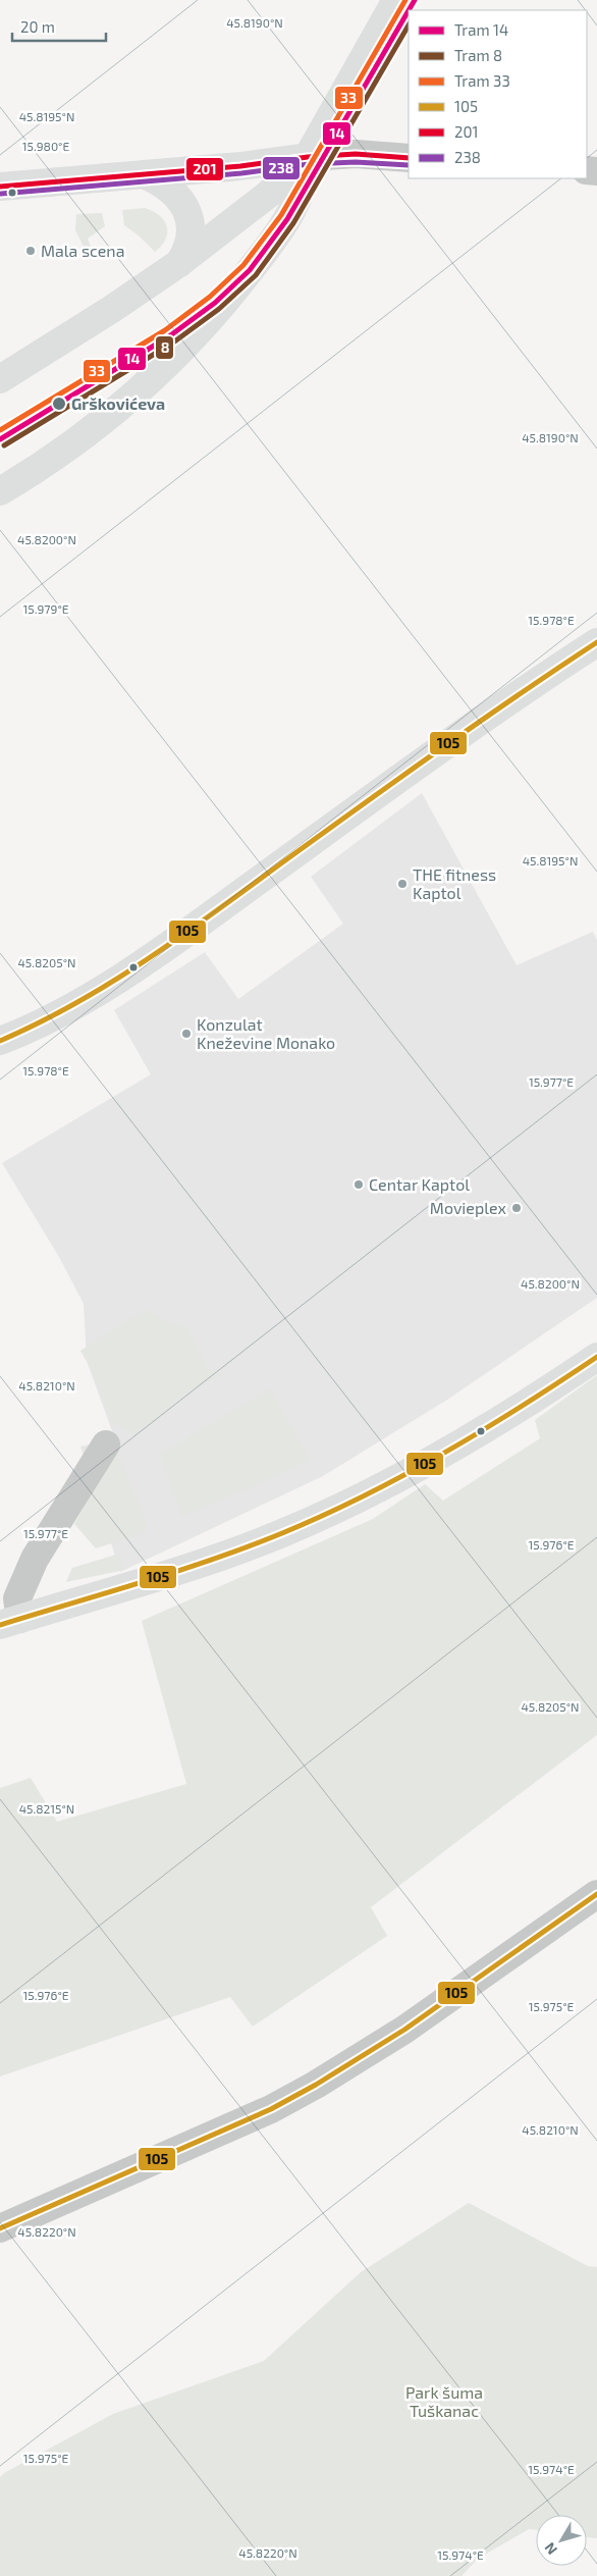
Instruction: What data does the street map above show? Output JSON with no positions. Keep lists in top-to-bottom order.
{
  "parks": ["Park šuma Tuškanac"],
  "places": [
    "Mala scena",
    "Grškovićeva",
    "THE fitness Kaptol",
    "Konzulat Kneževine Monako",
    "Centar Kaptol",
    "Movieplex"
  ],
  "lines": [
    "tram line 14",
    "tram line 33",
    "tram line 8",
    "transit line 201",
    "transit line 238",
    "transit line 105"
  ],
  "legend": [
    "Tram 14",
    "Tram 8",
    "Tram 33",
    "105",
    "201",
    "238"
  ],
  "scale_bar": "20 m",
  "north": "bottom left",
  "coordinates": [
    "45.8190°N",
    "45.8195°N",
    "15.980°E",
    "45.8200°N",
    "15.979°E",
    "15.978°E",
    "45.8205°N",
    "15.977°E",
    "45.8210°N",
    "15.976°E",
    "45.8215°N",
    "15.975°E",
    "45.8220°N",
    "15.974°E"
  ]
}
